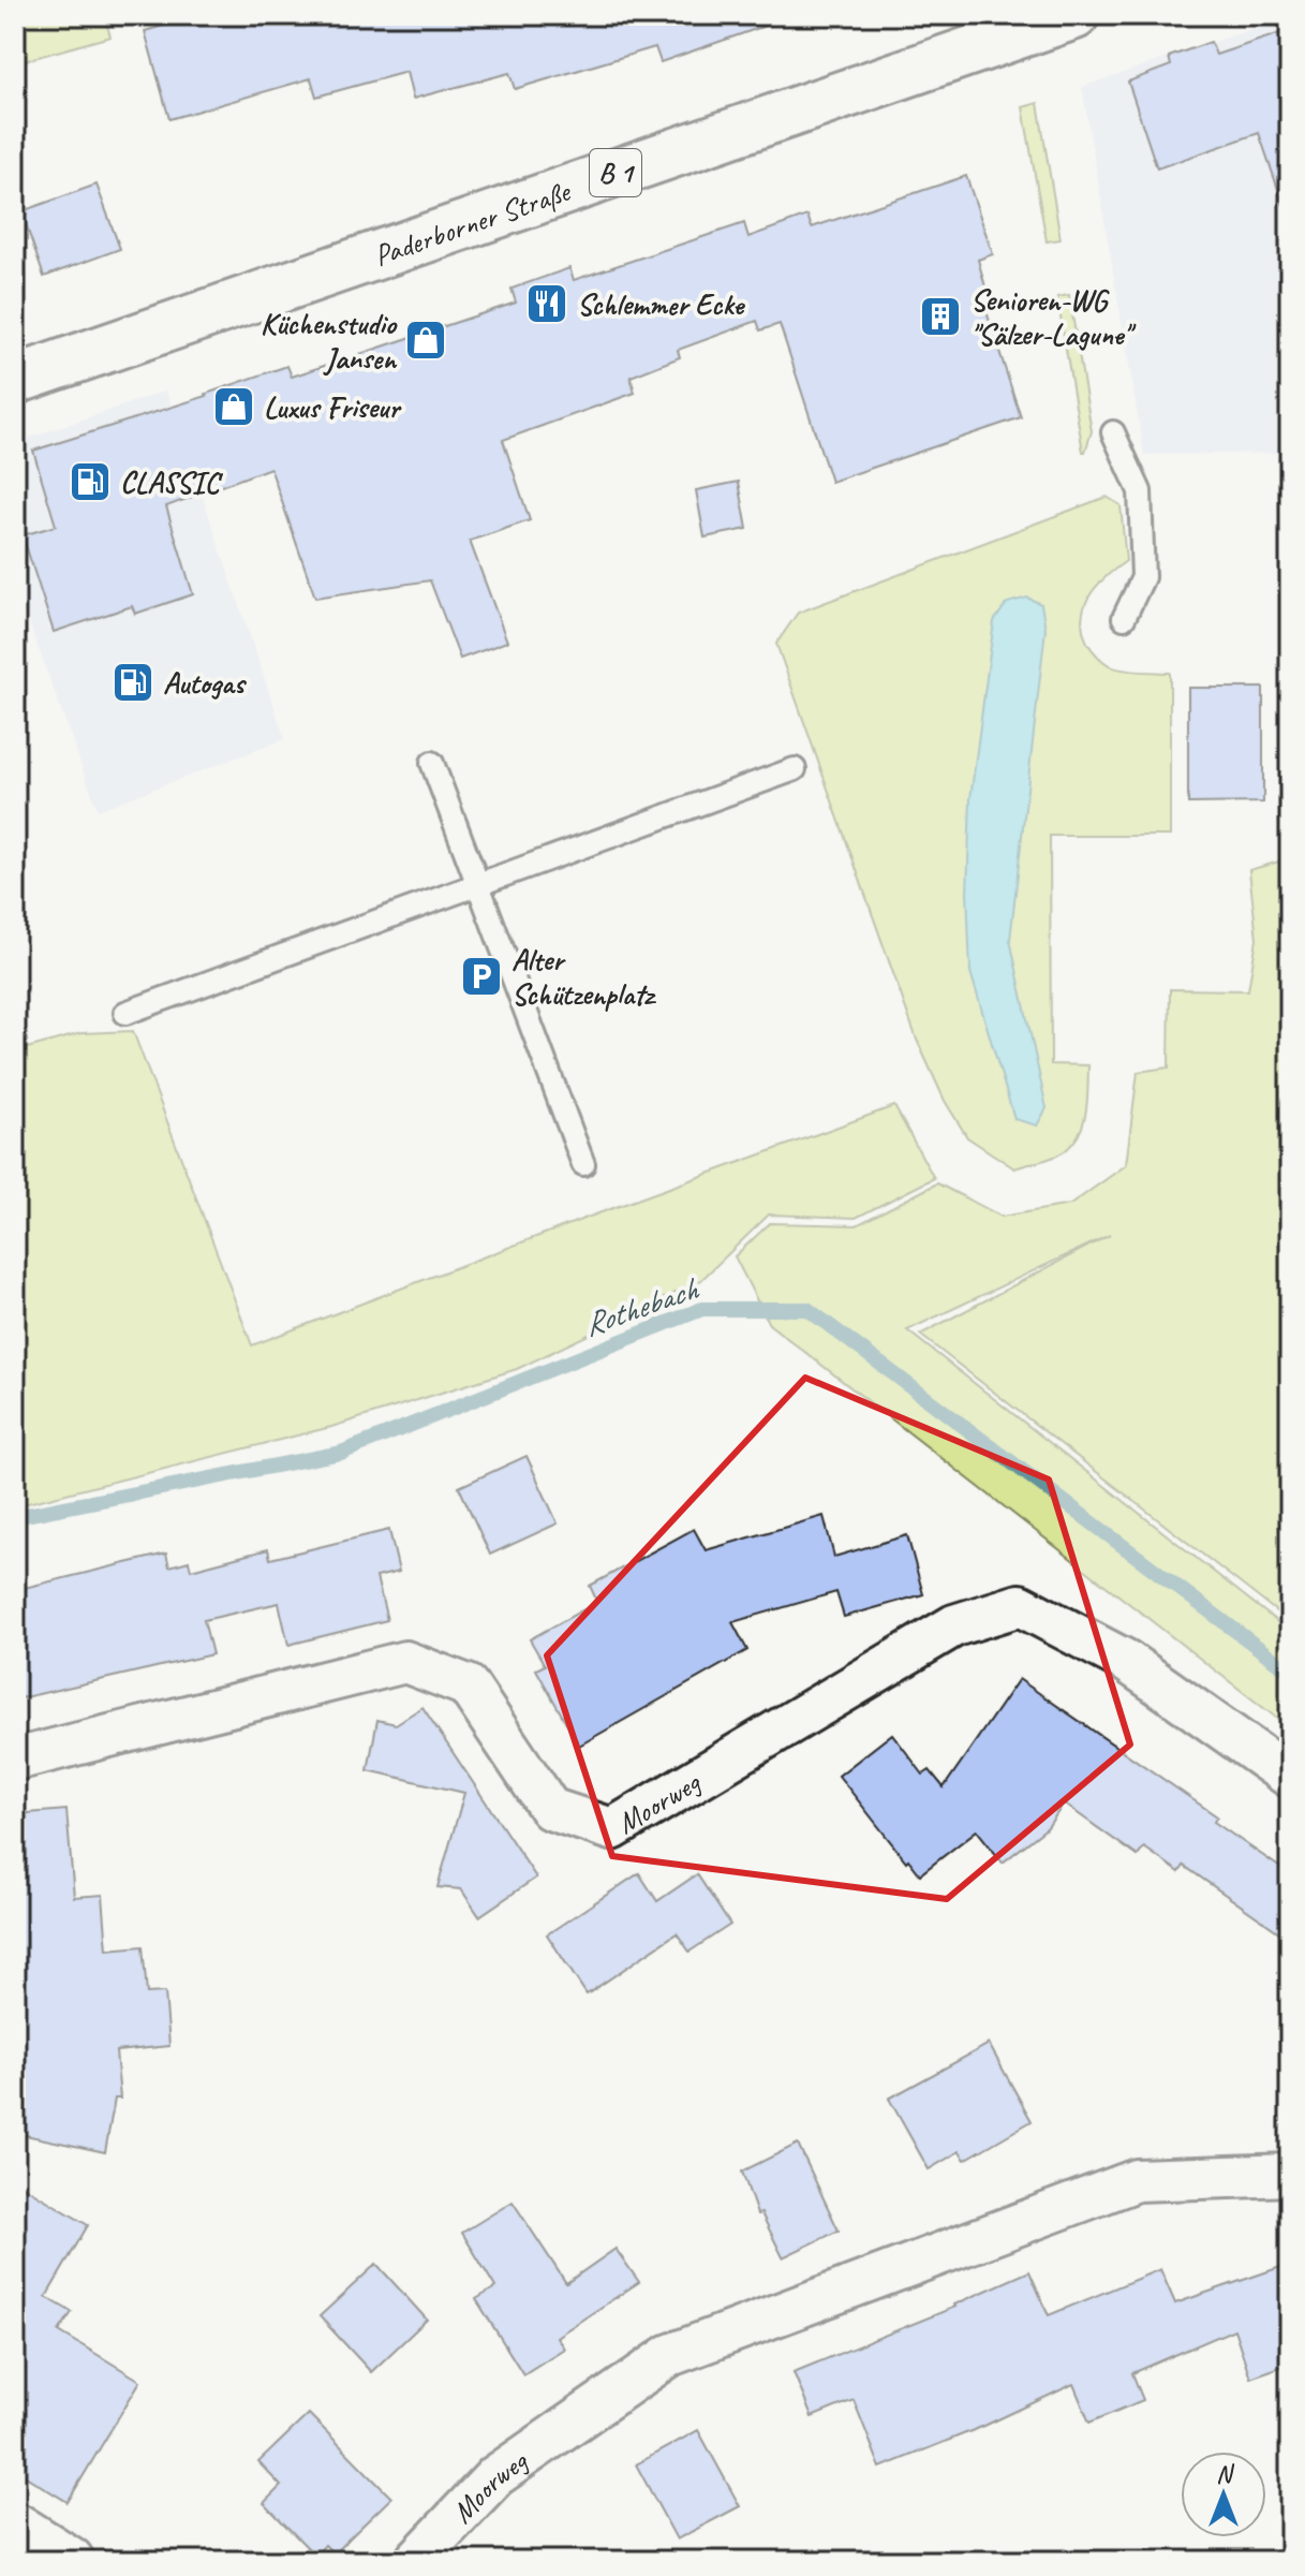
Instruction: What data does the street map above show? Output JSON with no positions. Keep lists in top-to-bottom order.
{
  "streets": {
    "main road": ["B 1", "Paderborner Straße"],
    "street": ["Moorweg"]
  },
  "water": ["Rothebach"],
  "places": {
    "restaurant": ["Schlemmer Ecke"],
    "building": ["Senioren-WG \"Sälzer-Lagune\""],
    "shop": ["Küchenstudio Jansen", "Luxus Friseur"],
    "fuel station": ["CLASSIC", "Autogas"],
    "parking": ["Alter Schützenplatz"]
  },
  "north": "top"
}
